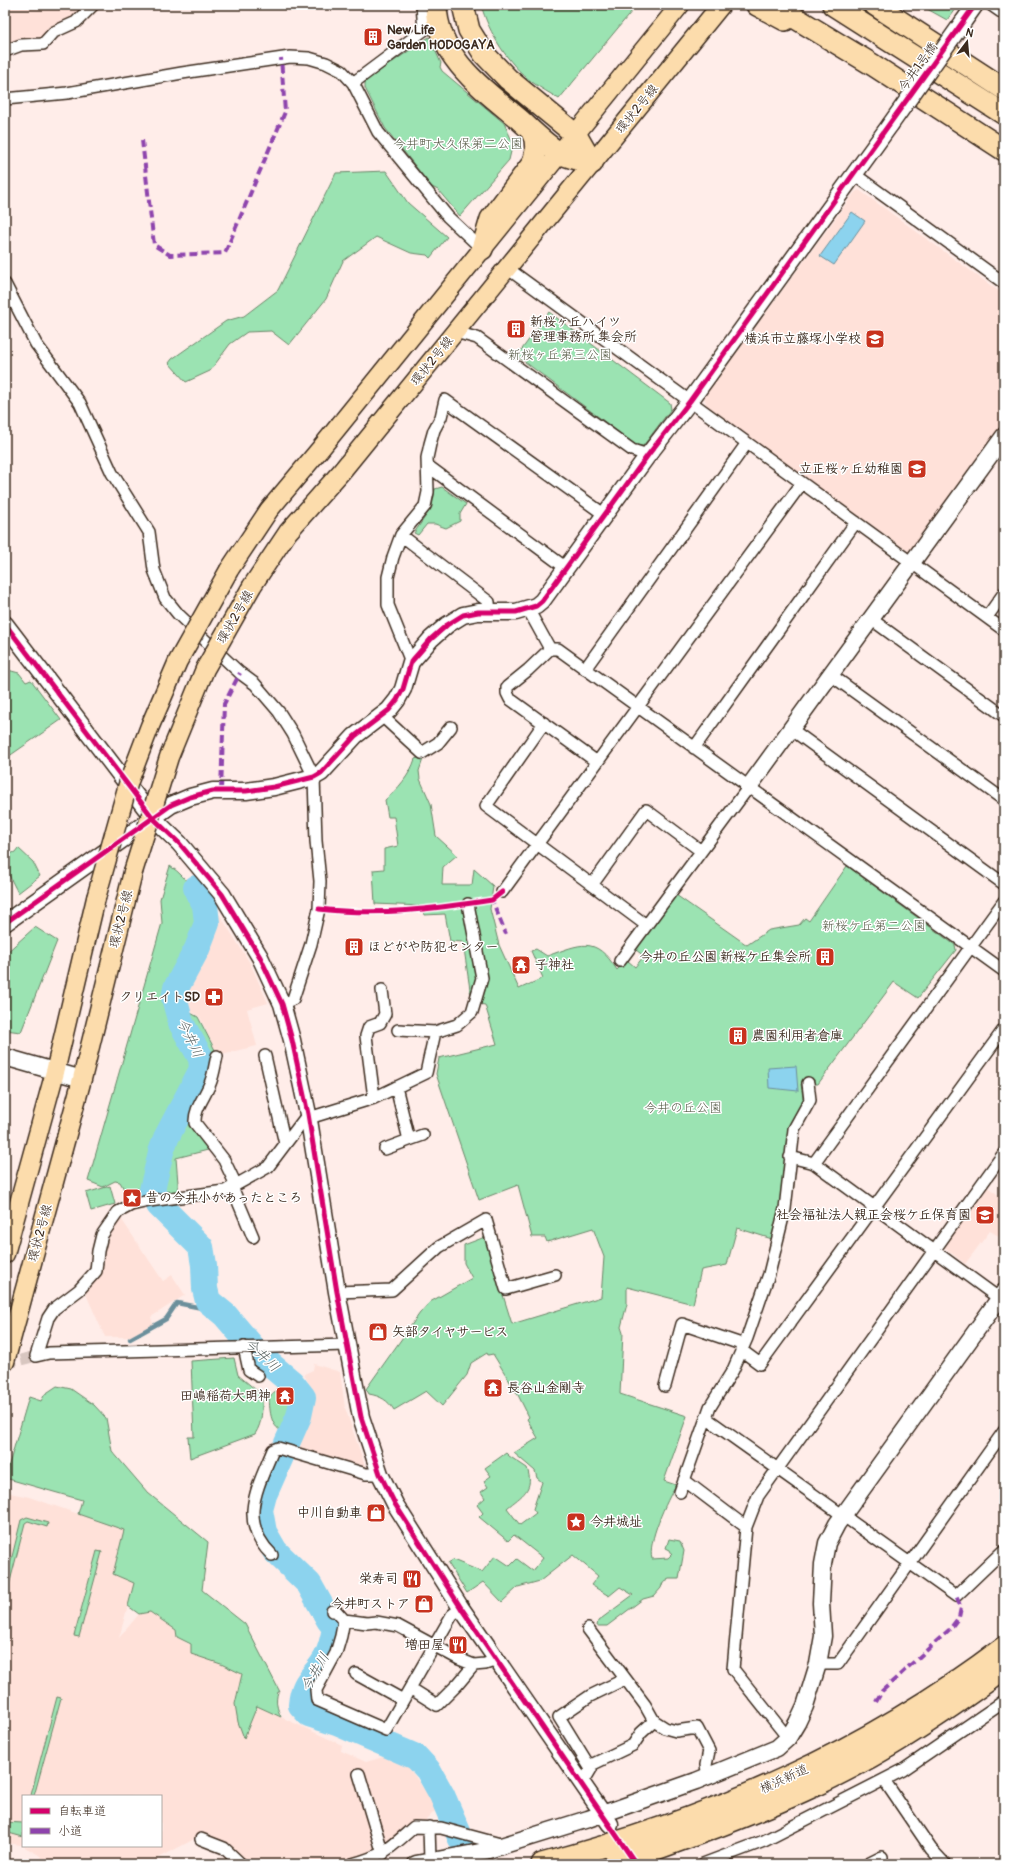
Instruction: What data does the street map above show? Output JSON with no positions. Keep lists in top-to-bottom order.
{
  "streets": {
    "highway": ["横浜新道"],
    "main road": ["環状2号線"],
    "street": ["今井1号橋"]
  },
  "water": ["今井川"],
  "parks": [
    "今井町大久保第二公園",
    "新桜ヶ丘第三公園",
    "新桜ケ丘第二公園",
    "今井の丘公園"
  ],
  "places": {
    "building": [
      "New Life Garden HODOGAYA",
      "新桜ヶ丘ハイツ 管理事務所 集会所",
      "ほどがや防犯センター",
      "今井の丘公園 新桜ケ丘集会所",
      "農園利用者倉庫"
    ],
    "school or university": ["横浜市立藤塚小学校", "立正桜ヶ丘幼稚園", "社会福祉法人親正会桜ケ丘保育園"],
    "temple": ["子神社", "長谷山金剛寺", "田嶋稲荷大明神"],
    "pharmacy": ["クリエイトSD"],
    "place": ["昔の今井小があったところ", "今井城址"],
    "shop": ["矢部タイヤサービス", "中川自動車", "今井町ストア"],
    "restaurant": ["栄寿司", "増田屋"]
  },
  "legend": ["自転車道", "小道"],
  "north": "top"
}
